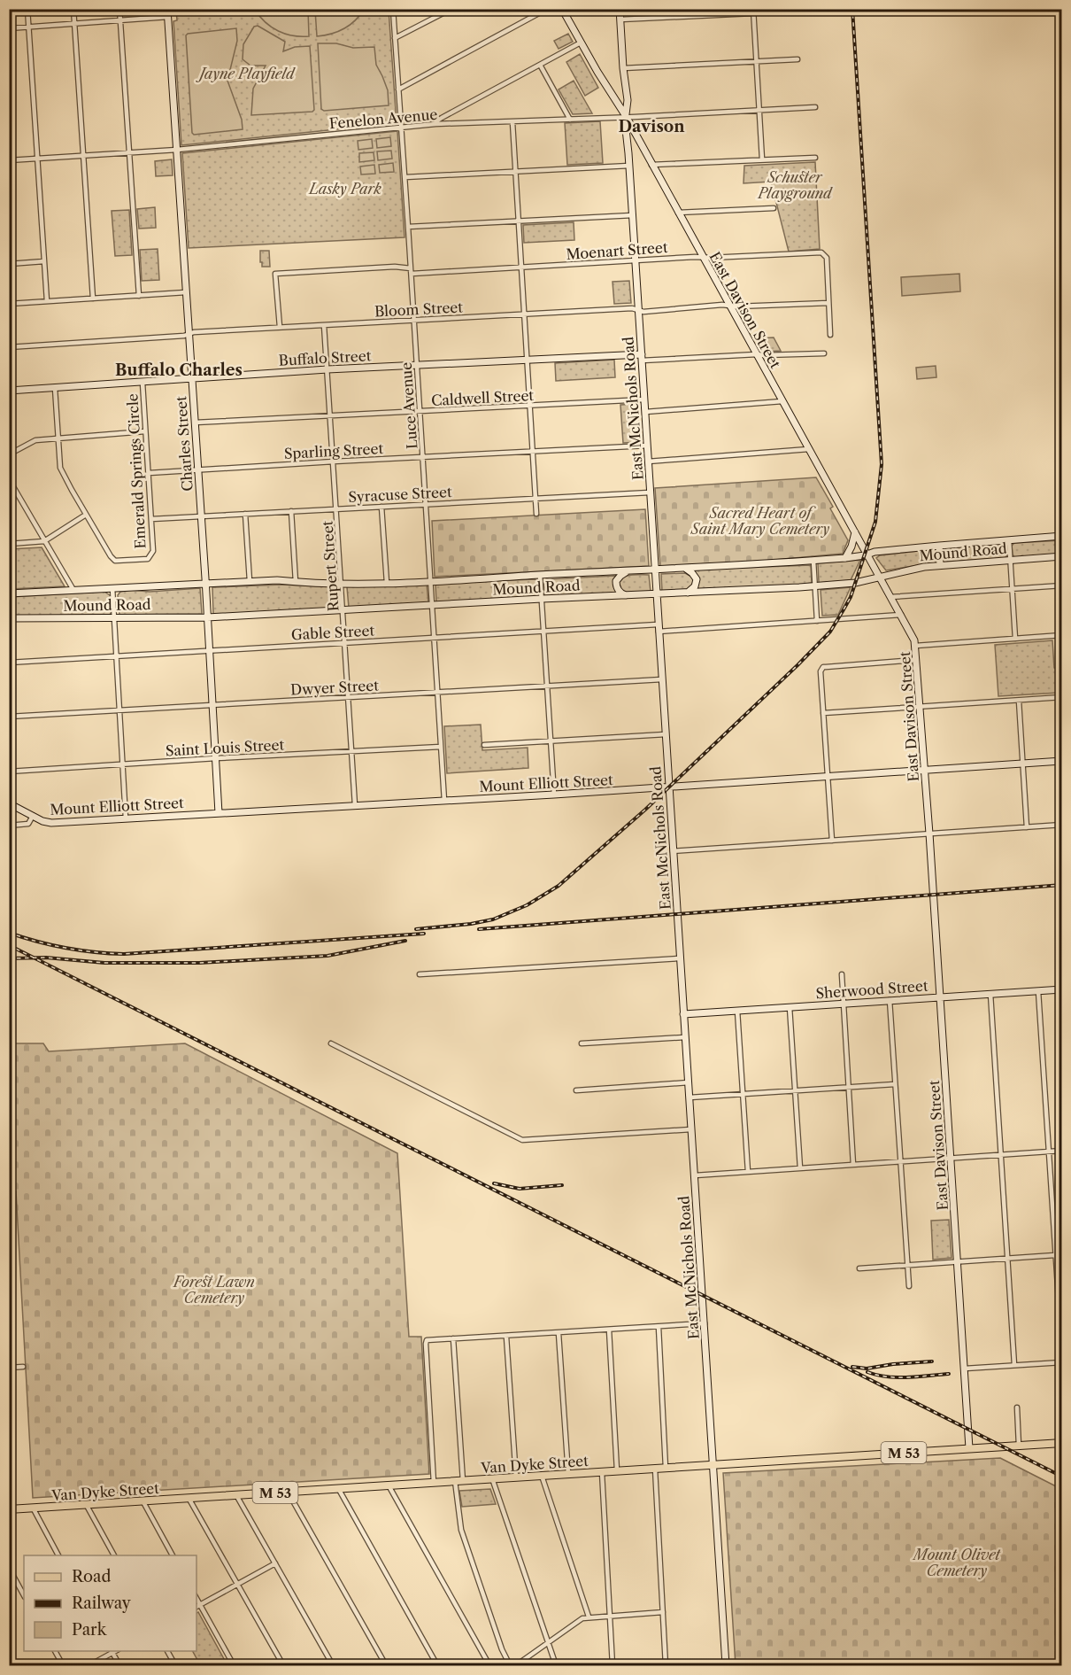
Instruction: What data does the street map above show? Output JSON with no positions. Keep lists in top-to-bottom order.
{
  "streets": {
    "main road": [
      "East Davison Street",
      "Buffalo Street",
      "East McNichols Road",
      "Charles Street",
      "Mound Road",
      "Mount Elliott Street",
      "Sherwood Street",
      "M 53",
      "Van Dyke Street"
    ],
    "street": [
      "Fenelon Avenue",
      "Moenart Street",
      "Bloom Street",
      "Caldwell Street",
      "Luce Avenue",
      "Sparling Street",
      "Emerald Springs Circle",
      "Syracuse Street",
      "Rupert Street",
      "Gable Street",
      "Dwyer Street",
      "Saint Louis Street"
    ]
  },
  "crossings": [
    ["Fenelon Avenue", "East Davison Street"],
    ["Fenelon Avenue", "Luce Avenue"],
    ["Fenelon Avenue", "East McNichols Road"],
    ["Fenelon Avenue", "Charles Street"],
    ["Moenart Street", "Bloom Street"],
    ["Moenart Street", "East Davison Street"],
    ["Moenart Street", "Luce Avenue"],
    ["Moenart Street", "East McNichols Road"],
    ["Bloom Street", "East Davison Street"],
    ["Bloom Street", "Luce Avenue"],
    ["Bloom Street", "East McNichols Road"],
    ["Bloom Street", "Charles Street"],
    ["Bloom Street", "Rupert Street"],
    ["East Davison Street", "Buffalo Street"],
    ["East Davison Street", "East McNichols Road"],
    ["East Davison Street", "Mound Road"],
    ["East Davison Street", "Gable Street"],
    ["East Davison Street", "Mount Elliott Street"],
    ["East Davison Street", "Sherwood Street"],
    ["East Davison Street", "Van Dyke Street"],
    ["Buffalo Street", "Luce Avenue"],
    ["Buffalo Street", "East McNichols Road"],
    ["Buffalo Street", "Charles Street"],
    ["Buffalo Street", "Emerald Springs Circle"],
    ["Buffalo Street", "Rupert Street"],
    ["Caldwell Street", "Luce Avenue"],
    ["Caldwell Street", "East McNichols Road"],
    ["Caldwell Street", "Charles Street"],
    ["Caldwell Street", "Rupert Street"],
    ["Luce Avenue", "Sparling Street"],
    ["Luce Avenue", "Syracuse Street"],
    ["Luce Avenue", "Mound Road"],
    ["Luce Avenue", "Gable Street"],
    ["Luce Avenue", "Dwyer Street"],
    ["Luce Avenue", "Saint Louis Street"],
    ["Luce Avenue", "Mount Elliott Street"],
    ["East McNichols Road", "Sparling Street"],
    ["East McNichols Road", "Syracuse Street"],
    ["East McNichols Road", "Mound Road"],
    ["East McNichols Road", "Gable Street"],
    ["East McNichols Road", "Dwyer Street"],
    ["East McNichols Road", "Mount Elliott Street"],
    ["East McNichols Road", "Sherwood Street"],
    ["East McNichols Road", "Van Dyke Street"],
    ["Charles Street", "Sparling Street"],
    ["Charles Street", "Syracuse Street"],
    ["Charles Street", "Mound Road"],
    ["Charles Street", "Gable Street"],
    ["Charles Street", "Dwyer Street"],
    ["Charles Street", "Saint Louis Street"],
    ["Charles Street", "Mount Elliott Street"],
    ["Sparling Street", "Emerald Springs Circle"],
    ["Sparling Street", "Rupert Street"],
    ["Emerald Springs Circle", "Syracuse Street"],
    ["Syracuse Street", "Rupert Street"],
    ["Mound Road", "Rupert Street"],
    ["Rupert Street", "Gable Street"],
    ["Rupert Street", "Dwyer Street"],
    ["Rupert Street", "Saint Louis Street"],
    ["Rupert Street", "Mount Elliott Street"]
  ],
  "districts": ["Davison", "Buffalo Charles"],
  "parks": [
    "Jayne Playfield",
    "Schuster Playground",
    "Lasky Park",
    "Sacred Heart of Saint Mary Cemetery",
    "Forest Lawn Cemetery",
    "Mount Olivet Cemetery"
  ],
  "legend": ["Road", "Railway", "Park"]
}
